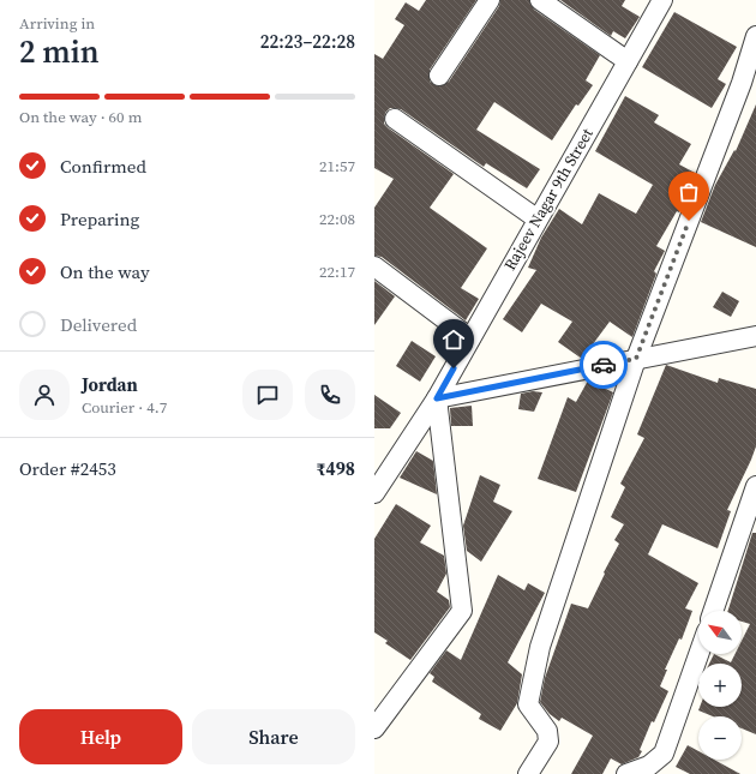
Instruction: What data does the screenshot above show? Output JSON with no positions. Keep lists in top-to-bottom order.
{
  "streets": {
    "street": ["Rajeev Nagar 9th Street"]
  },
  "north": "top left",
  "page": {
    "heading": ["2 min", "Arriving in", "22:23–22:28"],
    "panel": [
      "Jordan",
      "Courier · 4.7",
      "Order #2453",
      "₹498"
    ],
    "bar": "On the way · 60 m",
    "list": [
      ["Confirmed", "21:57"],
      ["Preparing", "22:08"],
      ["On the way", "22:17"],
      "Delivered"
    ],
    "map_buttons": ["+", "−"],
    "buttons": ["Help", "Share"]
  }
}
